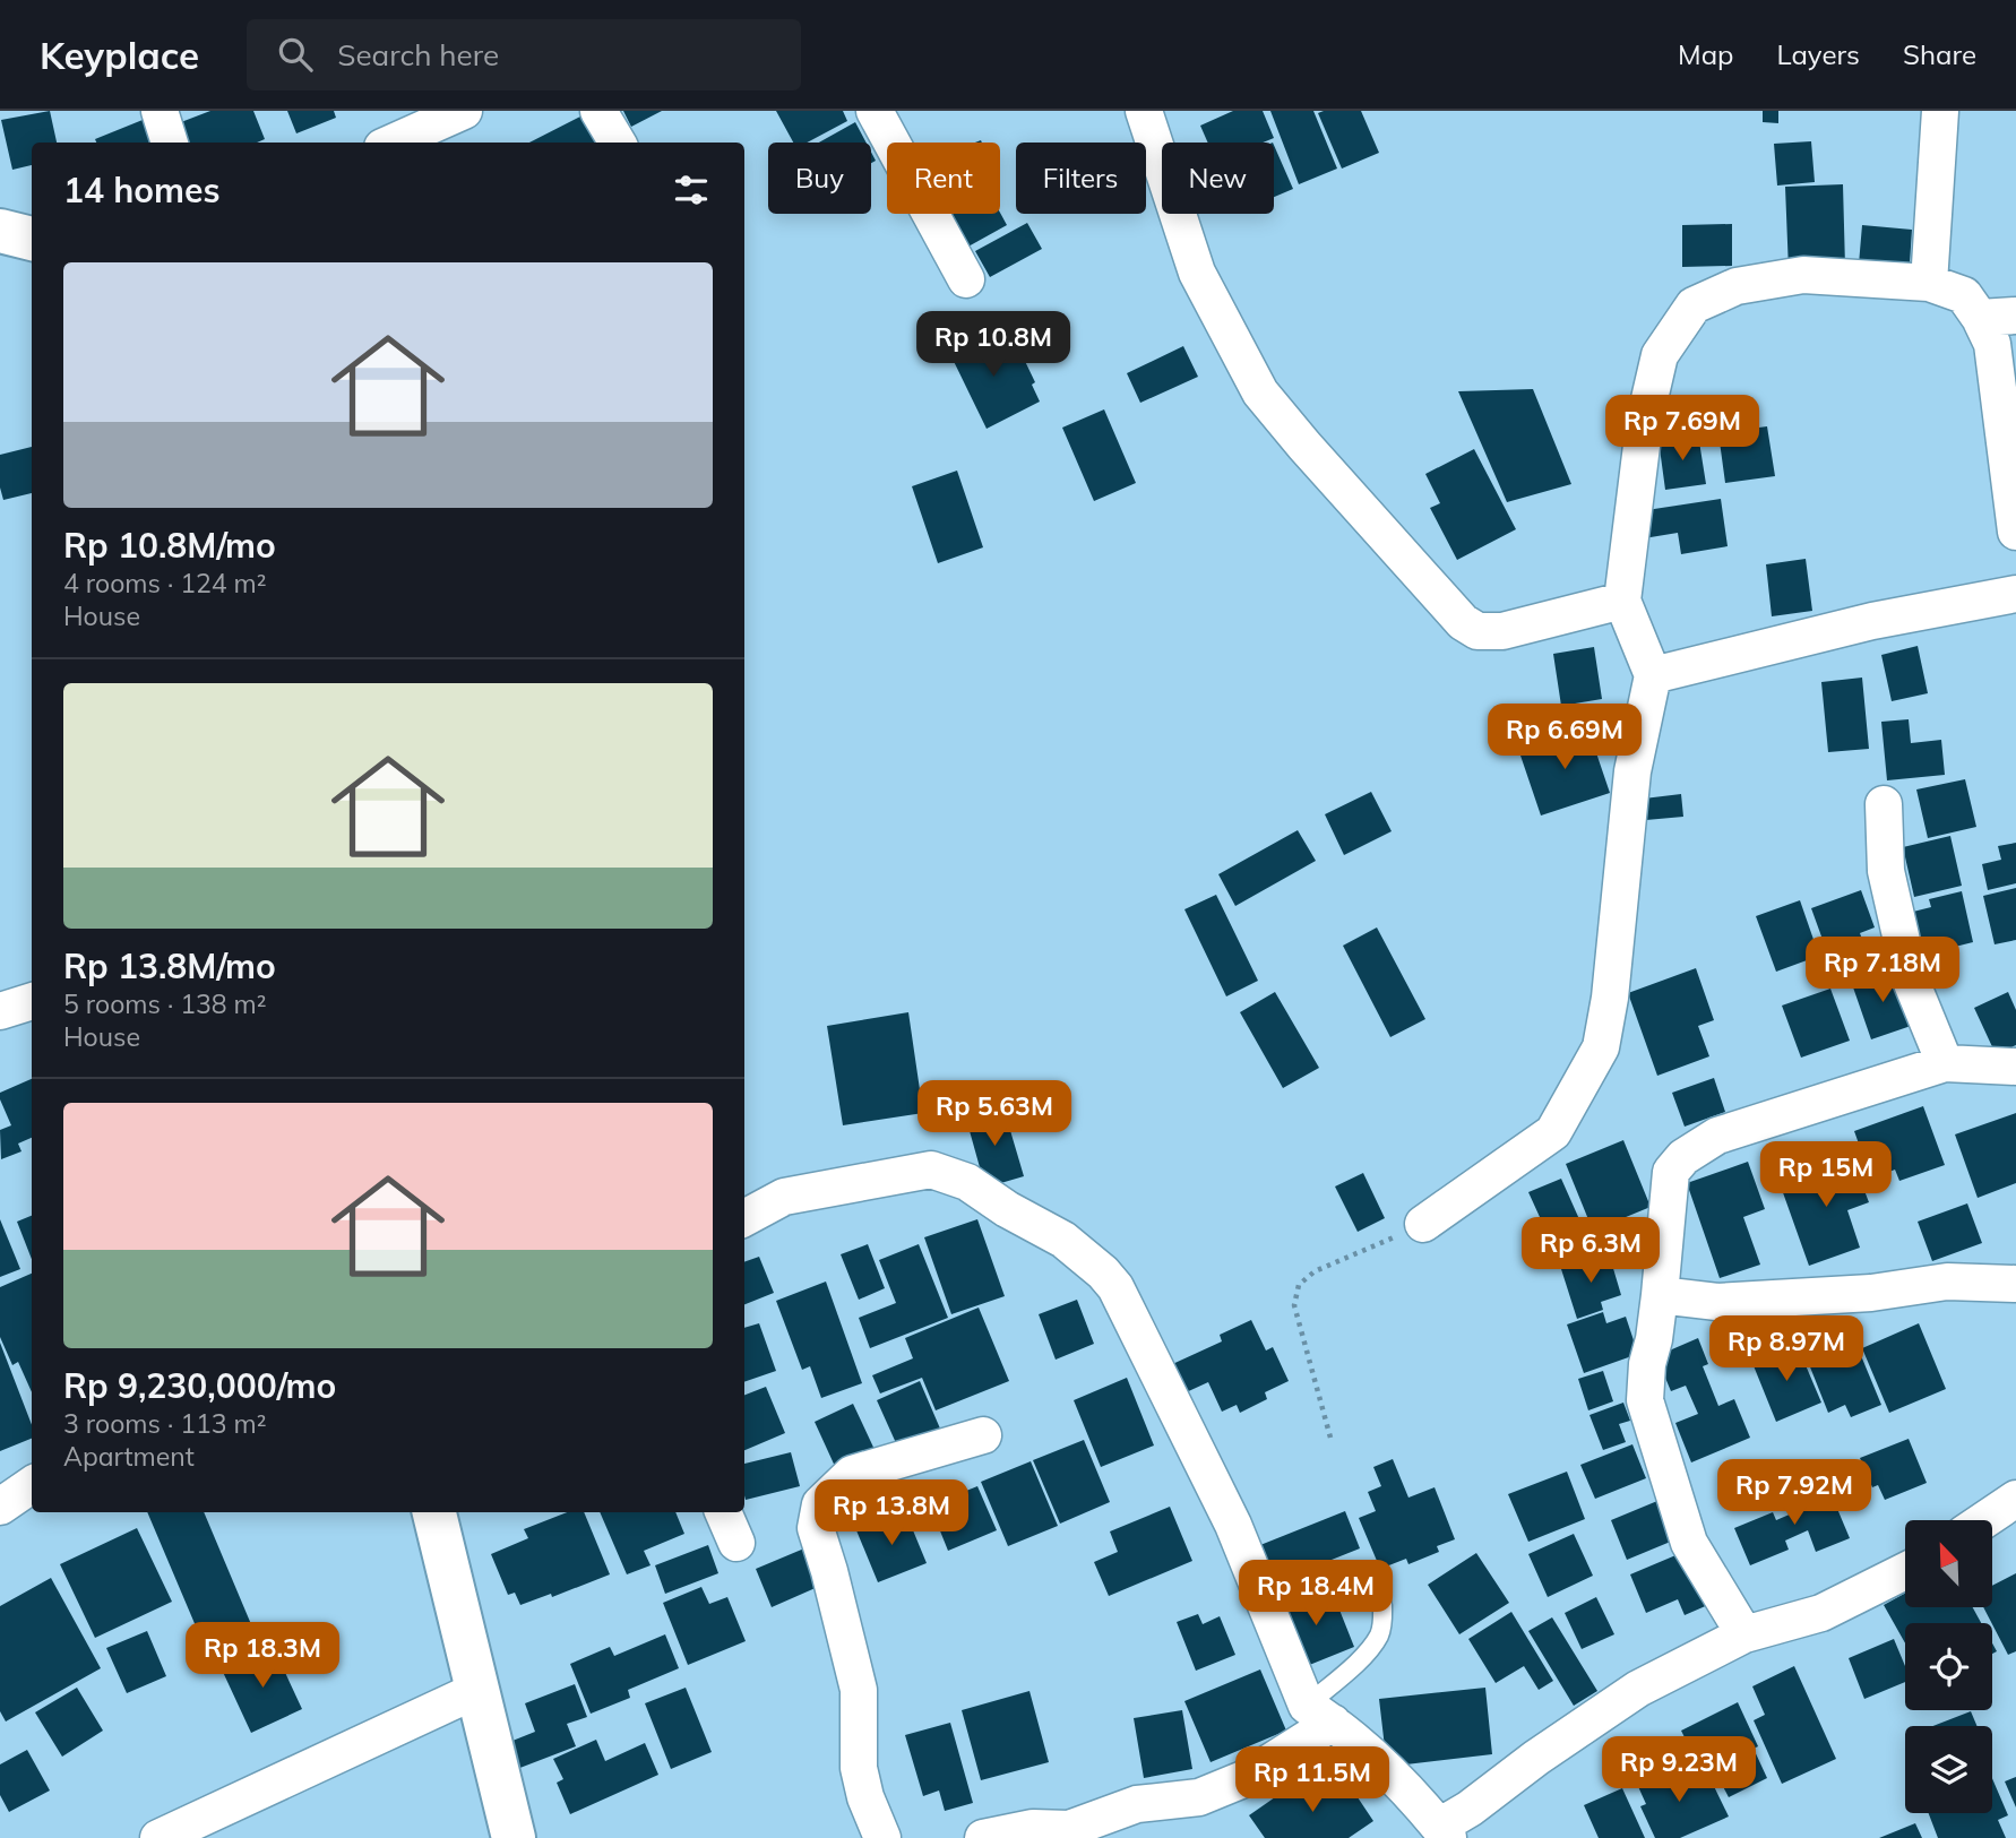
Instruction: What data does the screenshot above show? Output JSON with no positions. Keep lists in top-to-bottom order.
{
  "north": "top left",
  "page": {
    "header": "Keyplace",
    "search": "Search here",
    "nav": ["Map", "Layers", "Share"],
    "chip": [
      "Buy",
      "Rent",
      "Filters",
      "New"
    ],
    "heading": "14 homes",
    "list": [
      {
        "name": "Rp 10.8M/mo",
        "note": "4 rooms · 124 m² · House"
      },
      {
        "name": "Rp 13.8M/mo",
        "note": "5 rooms · 138 m² · House"
      },
      {
        "name": "Rp 9,230,000/mo",
        "note": "3 rooms · 113 m² · Apartment"
      }
    ],
    "price": [
      "Rp 10.8M",
      "Rp 7.69M",
      "Rp 6.69M",
      "Rp 7.18M",
      "Rp 5.63M",
      "Rp 15M",
      "Rp 6.3M",
      "Rp 8.97M",
      "Rp 7.92M",
      "Rp 13.8M",
      "Rp 18.4M",
      "Rp 18.3M",
      "Rp 9.23M",
      "Rp 11.5M"
    ]
  }
}
